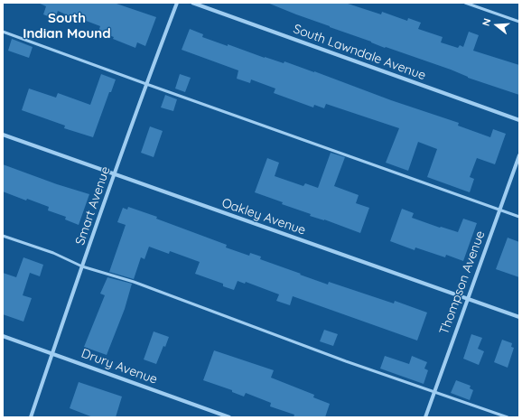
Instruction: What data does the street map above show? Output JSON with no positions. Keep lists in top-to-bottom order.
{
  "streets": {
    "street": [
      "South Lawndale Avenue",
      "Smart Avenue",
      "Oakley Avenue",
      "Thompson Avenue",
      "Drury Avenue"
    ]
  },
  "crossings": [
    ["Smart Avenue", "Oakley Avenue"],
    ["Smart Avenue", "Drury Avenue"],
    ["Oakley Avenue", "Thompson Avenue"]
  ],
  "districts": ["South Indian Mound"],
  "north": "left"
}
